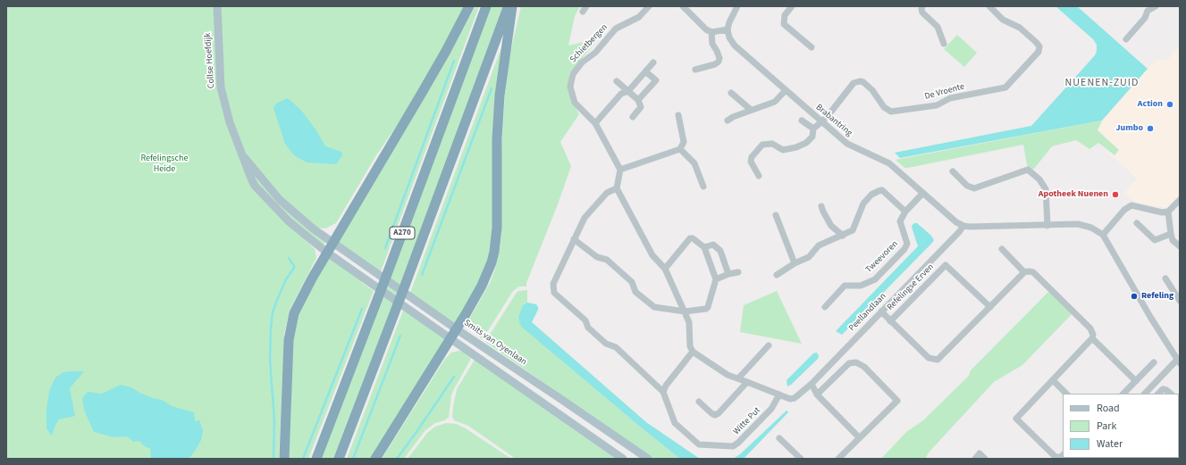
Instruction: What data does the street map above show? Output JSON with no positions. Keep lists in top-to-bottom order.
{
  "streets": {
    "highway": ["A270"],
    "main road": ["Collse Hoefdijk", "Smits van Oyenlaan"],
    "street": [
      "Schietbergen",
      "De Vroente",
      "Brabantring",
      "Tweevoren",
      "Refelingse Erven",
      "Peellandlaan",
      "Witte Put"
    ]
  },
  "crossings": [
    ["Collse Hoefdijk", "Smits van Oyenlaan"],
    ["De Vroente", "Brabantring"],
    ["Brabantring", "Peellandlaan"],
    ["Refelingse Erven", "Peellandlaan"],
    ["Peellandlaan", "Witte Put"]
  ],
  "districts": ["NUENEN-ZUID"],
  "parks": ["Refelingsche Heide"],
  "places": [
    "Action",
    "Jumbo",
    "Apotheek Nuenen",
    "Refeling"
  ],
  "legend": ["Road", "Park", "Water"]
}
